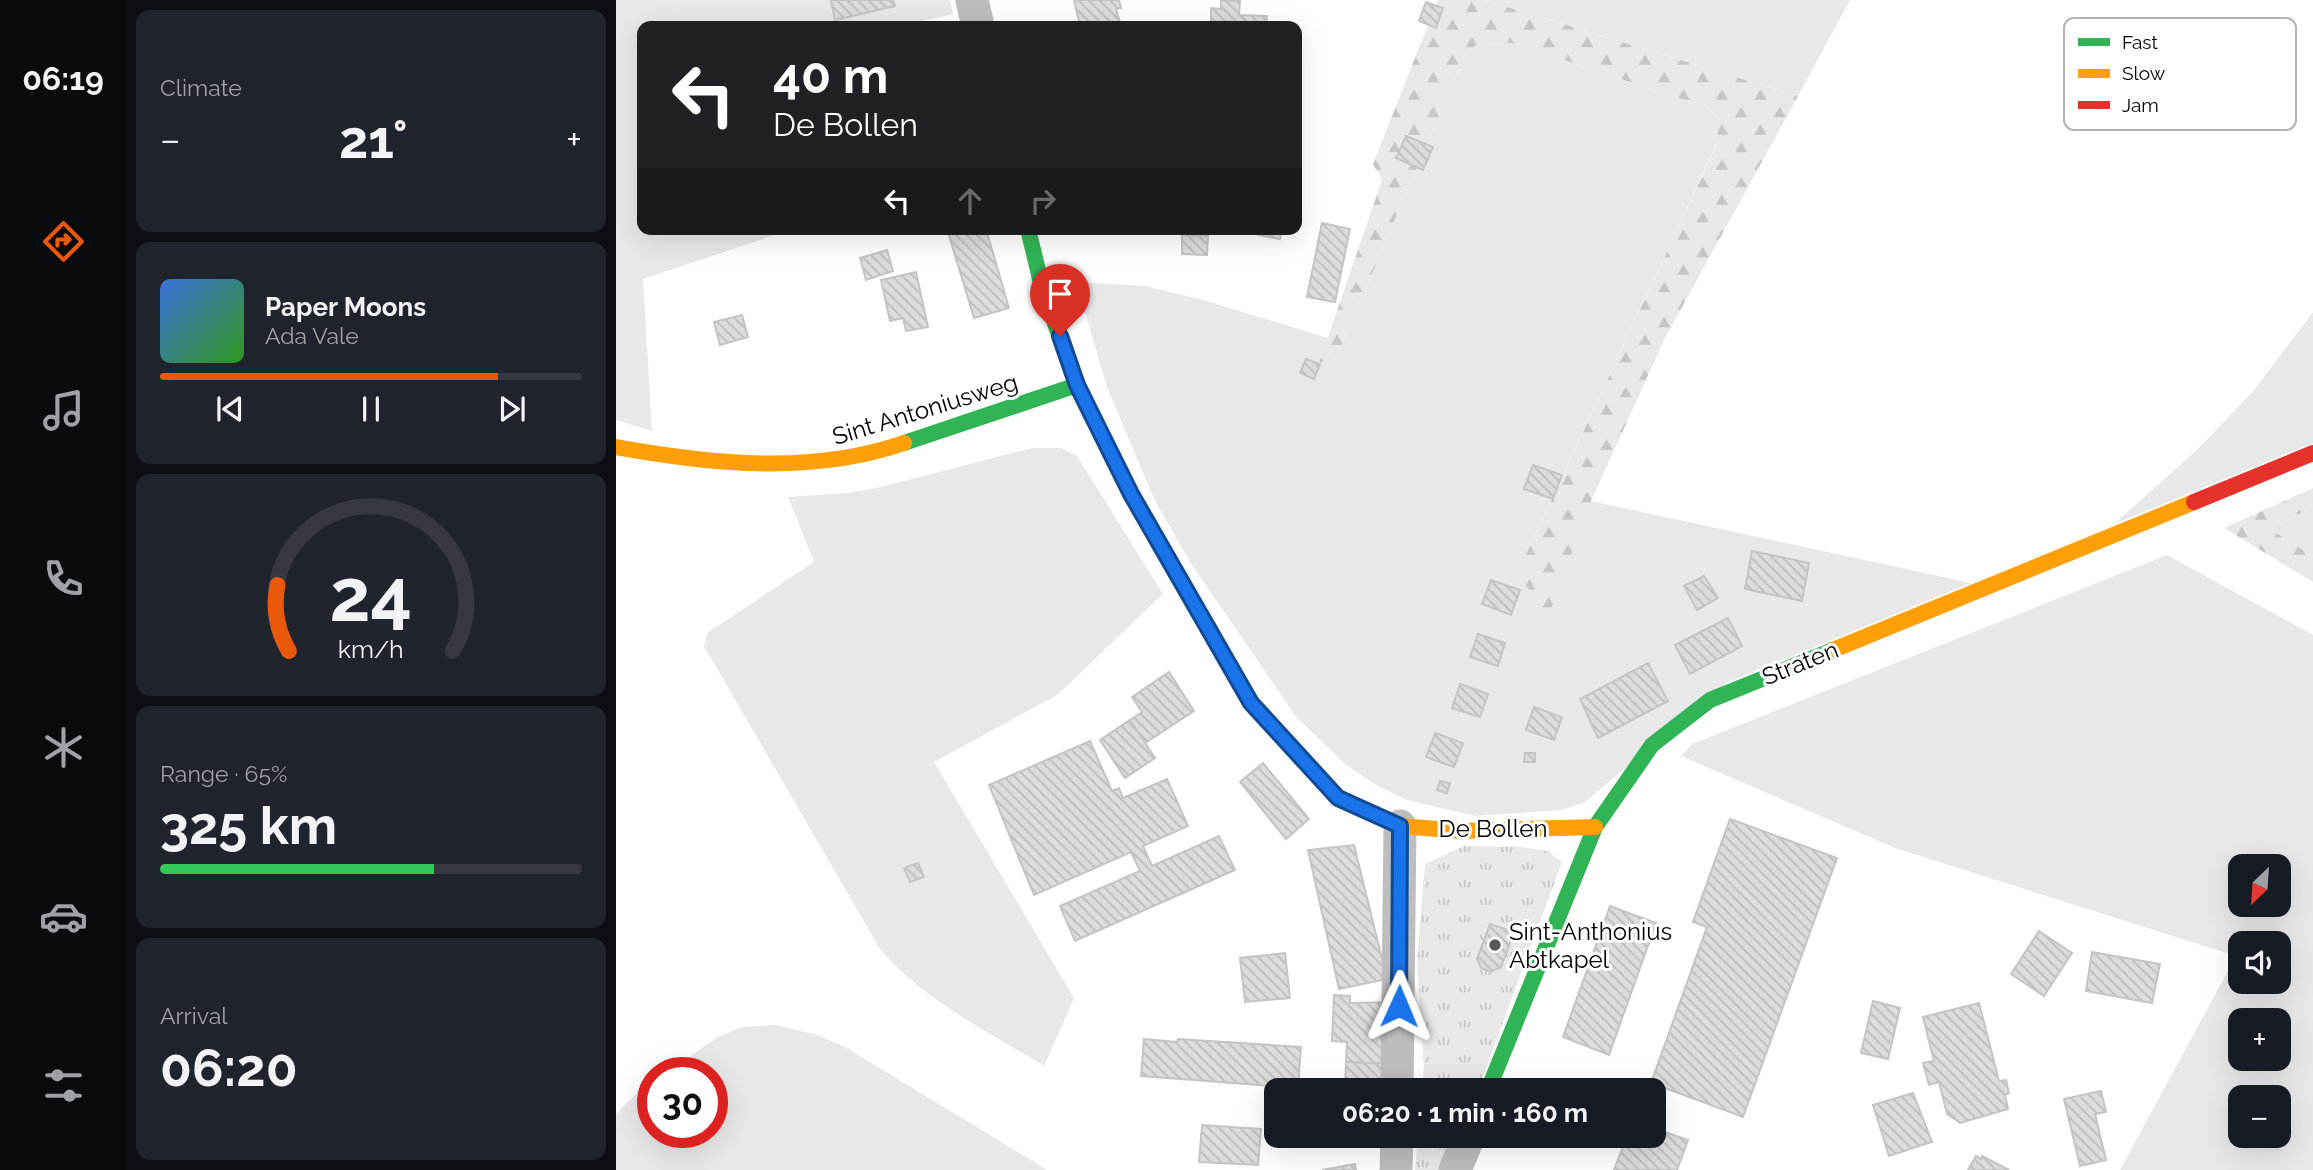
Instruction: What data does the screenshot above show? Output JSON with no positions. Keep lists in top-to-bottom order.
{
  "streets": {
    "street": ["Sint Antoniusweg", "Straten", "De Bollen"]
  },
  "crossings": [
    ["Sint Antoniusweg", "De Bollen"],
    ["Straten", "De Bollen"]
  ],
  "places": ["Sint-Anthonius Abtkapel"],
  "legend": ["Fast", "Slow", "Jam"],
  "north": "bottom left",
  "page": {
    "tabs": "06:19",
    "tile": [
      "Climate",
      ["Range · 65%", "325 km"],
      ["Arrival", "06:20"]
    ],
    "turn": ["40 m", "De Bollen"],
    "heat": ["−", "21°", "+"],
    "song": ["Paper Moons", "Ada Vale"],
    "map_buttons": ["+", "−"],
    "limit": "30",
    "trip": "06:20 · 1 min · 160 m",
    "gauge": ["24", "km/h"]
  }
}
